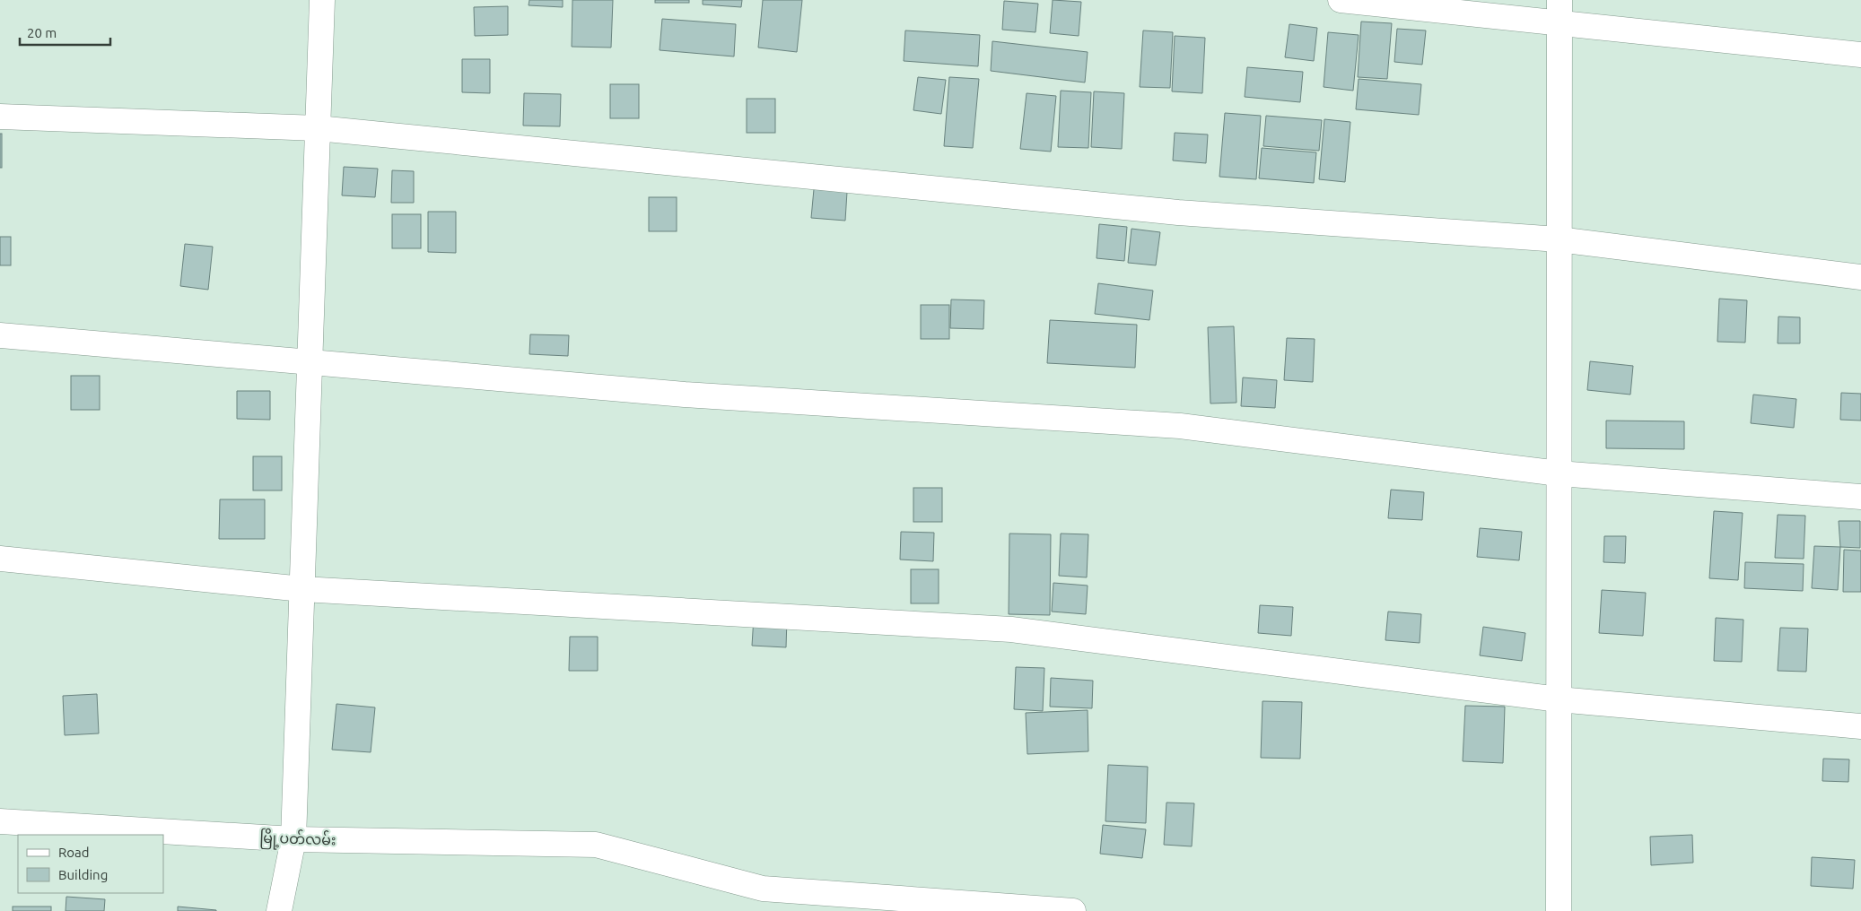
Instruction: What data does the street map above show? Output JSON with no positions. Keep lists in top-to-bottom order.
{
  "streets": {
    "street": ["မြို့ပတ်လမ်း"]
  },
  "legend": ["Road", "Building"],
  "scale_bar": "20 m"
}
